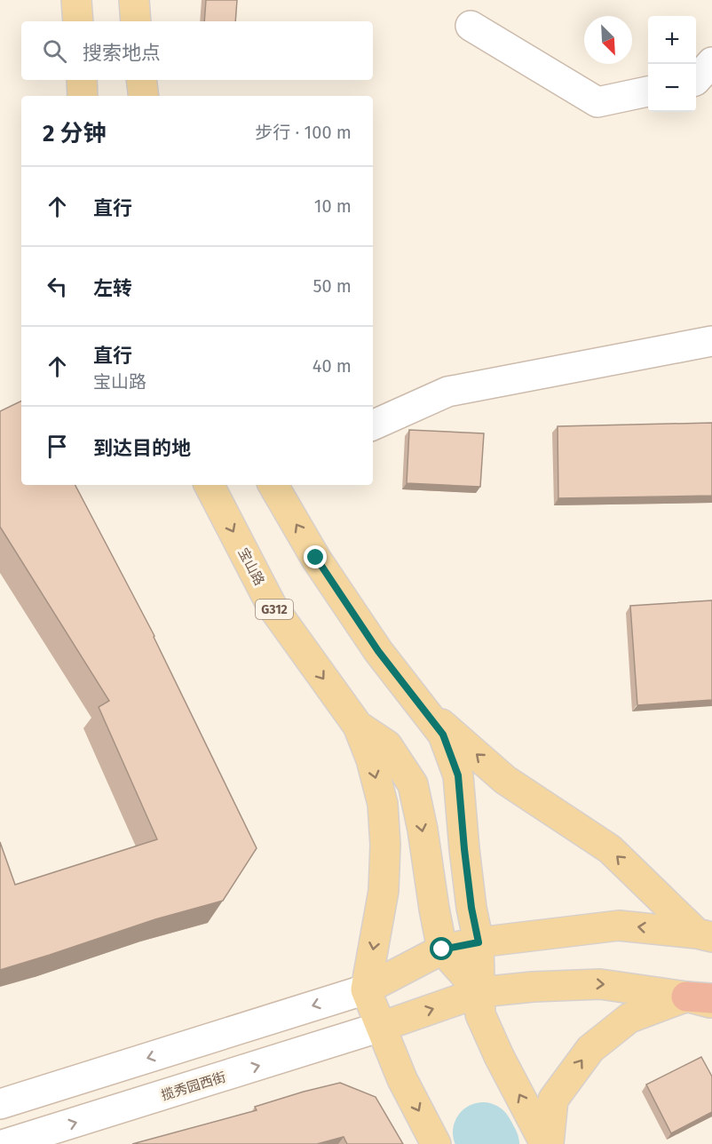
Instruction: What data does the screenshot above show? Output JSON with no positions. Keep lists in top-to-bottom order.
{
  "streets": {
    "main road": ["宝山路", "G312"],
    "street": ["揽秀园西街"]
  },
  "north": "bottom right",
  "page": {
    "map_buttons": ["+", "−"],
    "search": "搜索地点",
    "heading": ["2 分钟", "步行 · 100 m"],
    "list": [
      ["直行", "10 m"],
      ["左转", "50 m"],
      ["直行", "宝山路", "40 m"],
      "到达目的地"
    ]
  }
}
